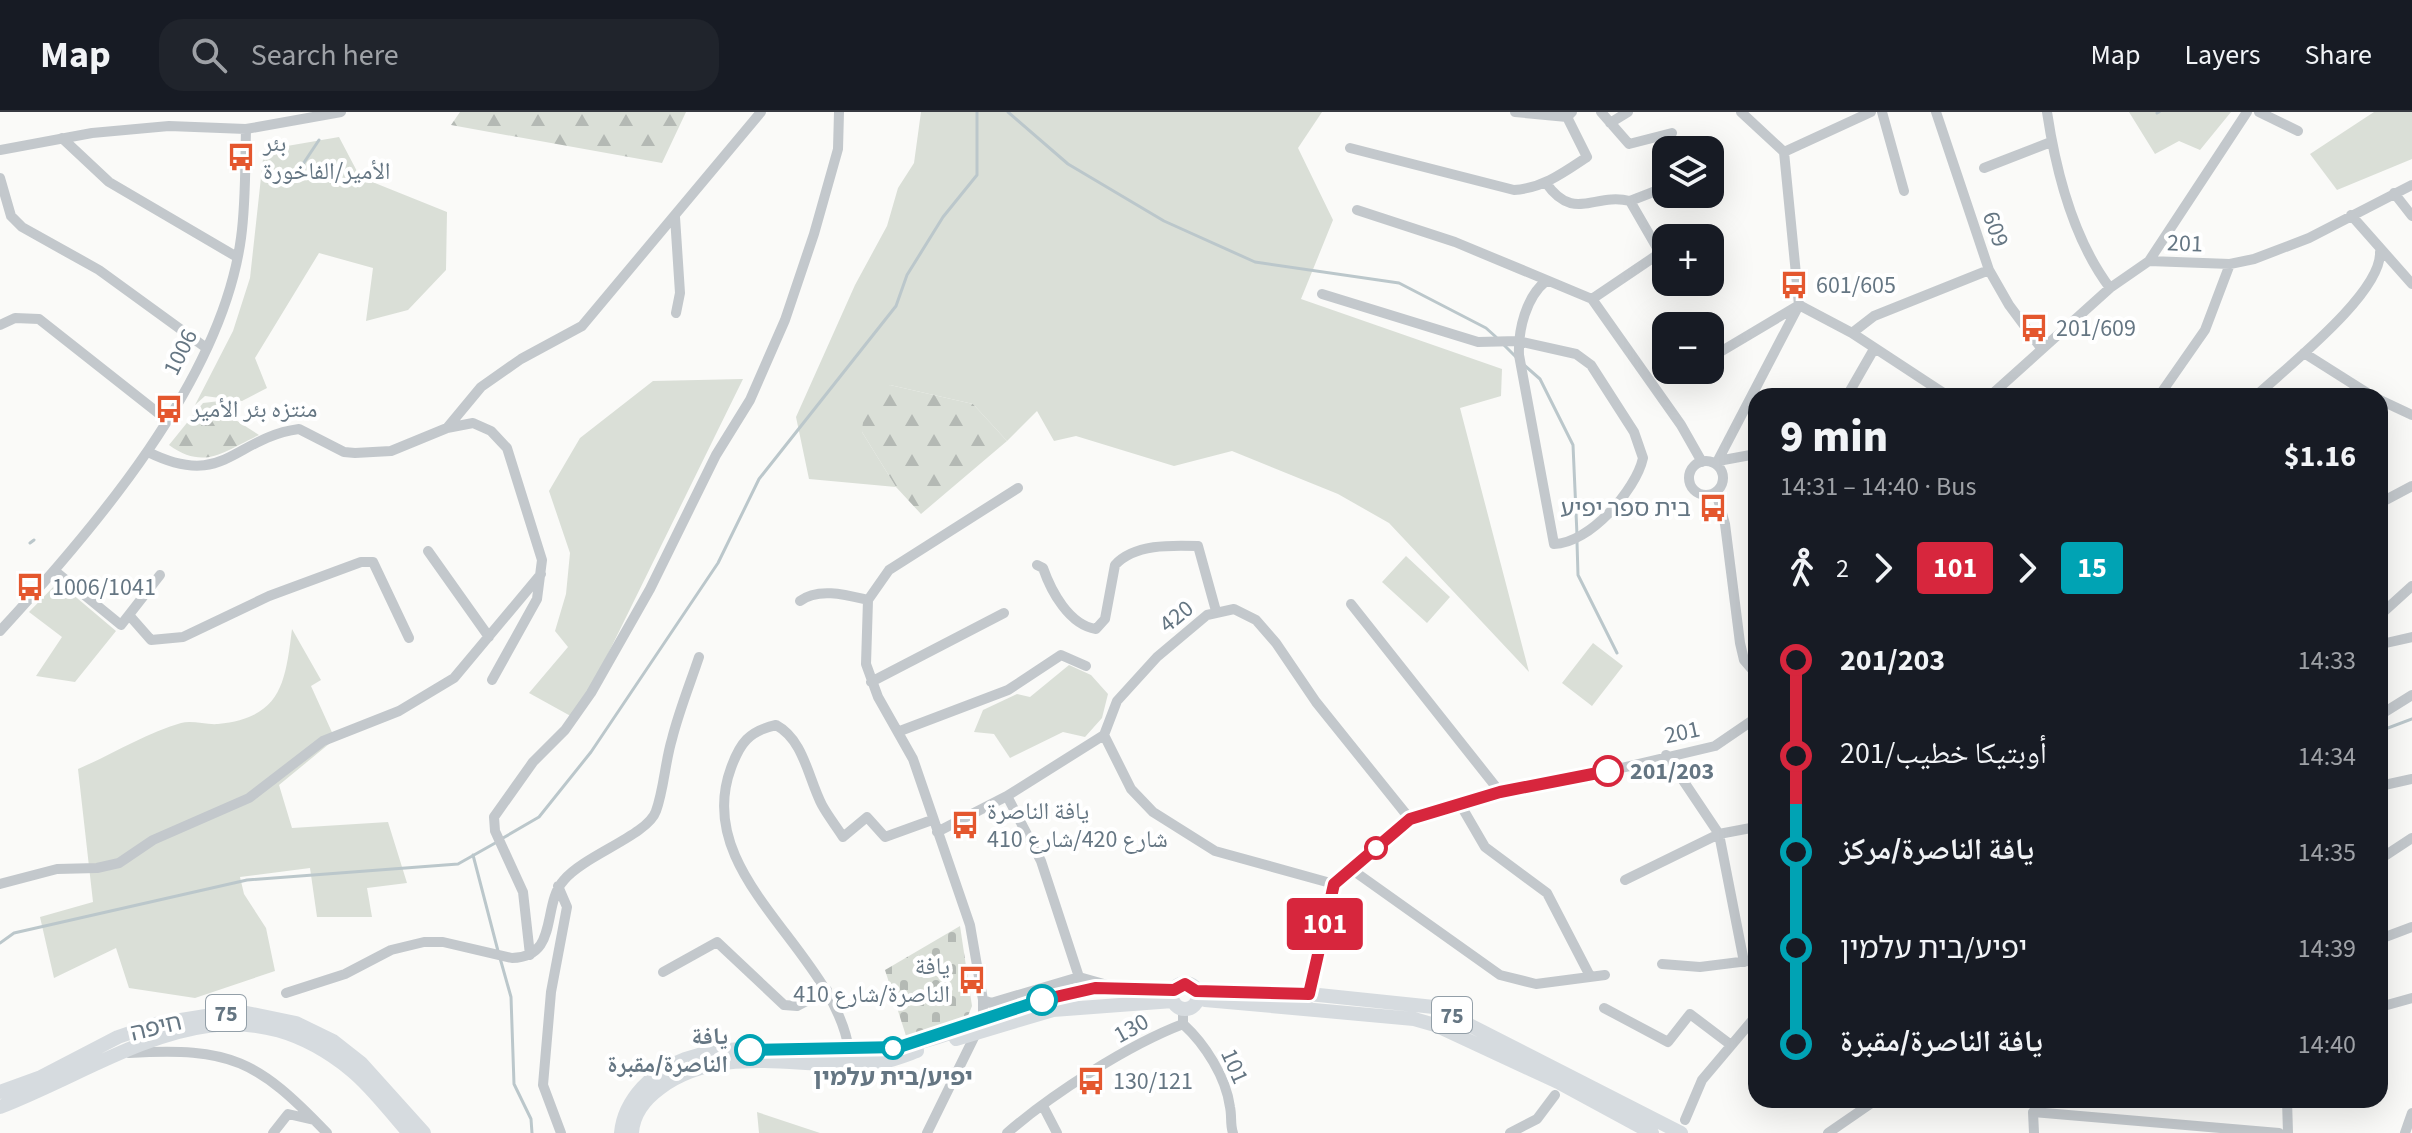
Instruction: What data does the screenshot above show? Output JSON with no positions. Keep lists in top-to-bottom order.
{
  "streets": {
    "highway": ["75", "חיפה"],
    "street": [
      "609",
      "201",
      "1006",
      "420",
      "130",
      "101"
    ]
  },
  "crossings": [
    ["609", "201"],
    ["201", "420"],
    ["75", "130"],
    ["75", "101"],
    ["130", "101"]
  ],
  "places": {
    "bus stop": [
      "بئر الأمير/الفاخورة",
      "601/605",
      "201/609",
      "منتزه بئر الأمير",
      "בית ספר יפיע",
      "1006/1041",
      "يافة الناصرة شارع 420/شارع 410",
      "يافة الناصرة/شارع 410",
      "130/121"
    ],
    "other": ["201/203", "יפיע/בית עלמין", "يافة الناصرة/مقبرة"]
  },
  "lines": ["bus line 101", "bus line 15"],
  "page": {
    "header": "Map",
    "search": "Search here",
    "nav": ["Map", "Layers", "Share"],
    "on_map": "101",
    "map_buttons": ["+", "−"],
    "heading": ["9 min", "14:31 – 14:40 · Bus", "$1.16"],
    "legs": ["2", "101", "15"],
    "list": [
      {
        "name": "201/203",
        "value": "14:33"
      },
      {
        "name": "أوبتيكا خطيب/201",
        "value": "14:34"
      },
      {
        "name": "يافة الناصرة/مركز",
        "value": "14:35"
      },
      {
        "name": "יפיע/בית עלמין",
        "value": "14:39"
      },
      {
        "name": "يافة الناصرة/مقبرة",
        "value": "14:40"
      }
    ]
  }
}
